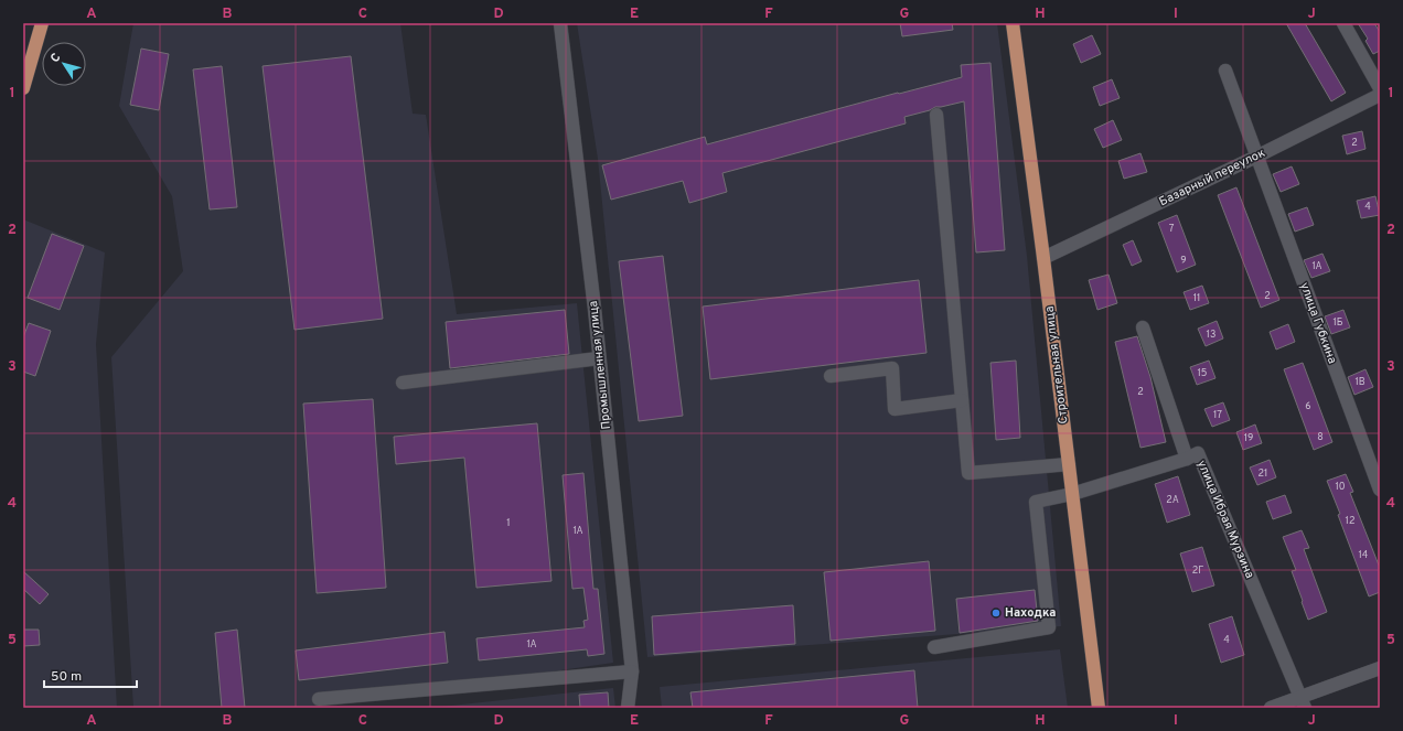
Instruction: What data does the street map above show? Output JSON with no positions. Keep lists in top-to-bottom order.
{
  "streets": {
    "main road": ["Строительная улица"],
    "street": [
      "Базарный переулок",
      "улица Губкина",
      "Промышленная улица",
      "улица Ибрая Мурзина"
    ]
  },
  "crossings": [
    ["Базарный переулок", "улица Губкина"],
    ["Базарный переулок", "Строительная улица"],
    ["Строительная улица", "улица Ибрая Мурзина"]
  ],
  "places": ["Находка"],
  "house_numbers": [
    "2",
    "4",
    "7",
    "9",
    "1А",
    "2",
    "11",
    "1Б",
    "13",
    "15",
    "1В",
    "2",
    "6",
    "17",
    "8",
    "19",
    "21",
    "10",
    "2А",
    "12",
    "1",
    "1А",
    "14",
    "2Г",
    "4",
    "1А"
  ],
  "scale_bar": "50 m",
  "north": "top left",
  "grid": {
    "columns": [
      "A",
      "B",
      "C",
      "D",
      "E",
      "F",
      "G",
      "H",
      "I",
      "J"
    ],
    "rows": [
      "1",
      "2",
      "3",
      "4",
      "5"
    ]
  }
}
